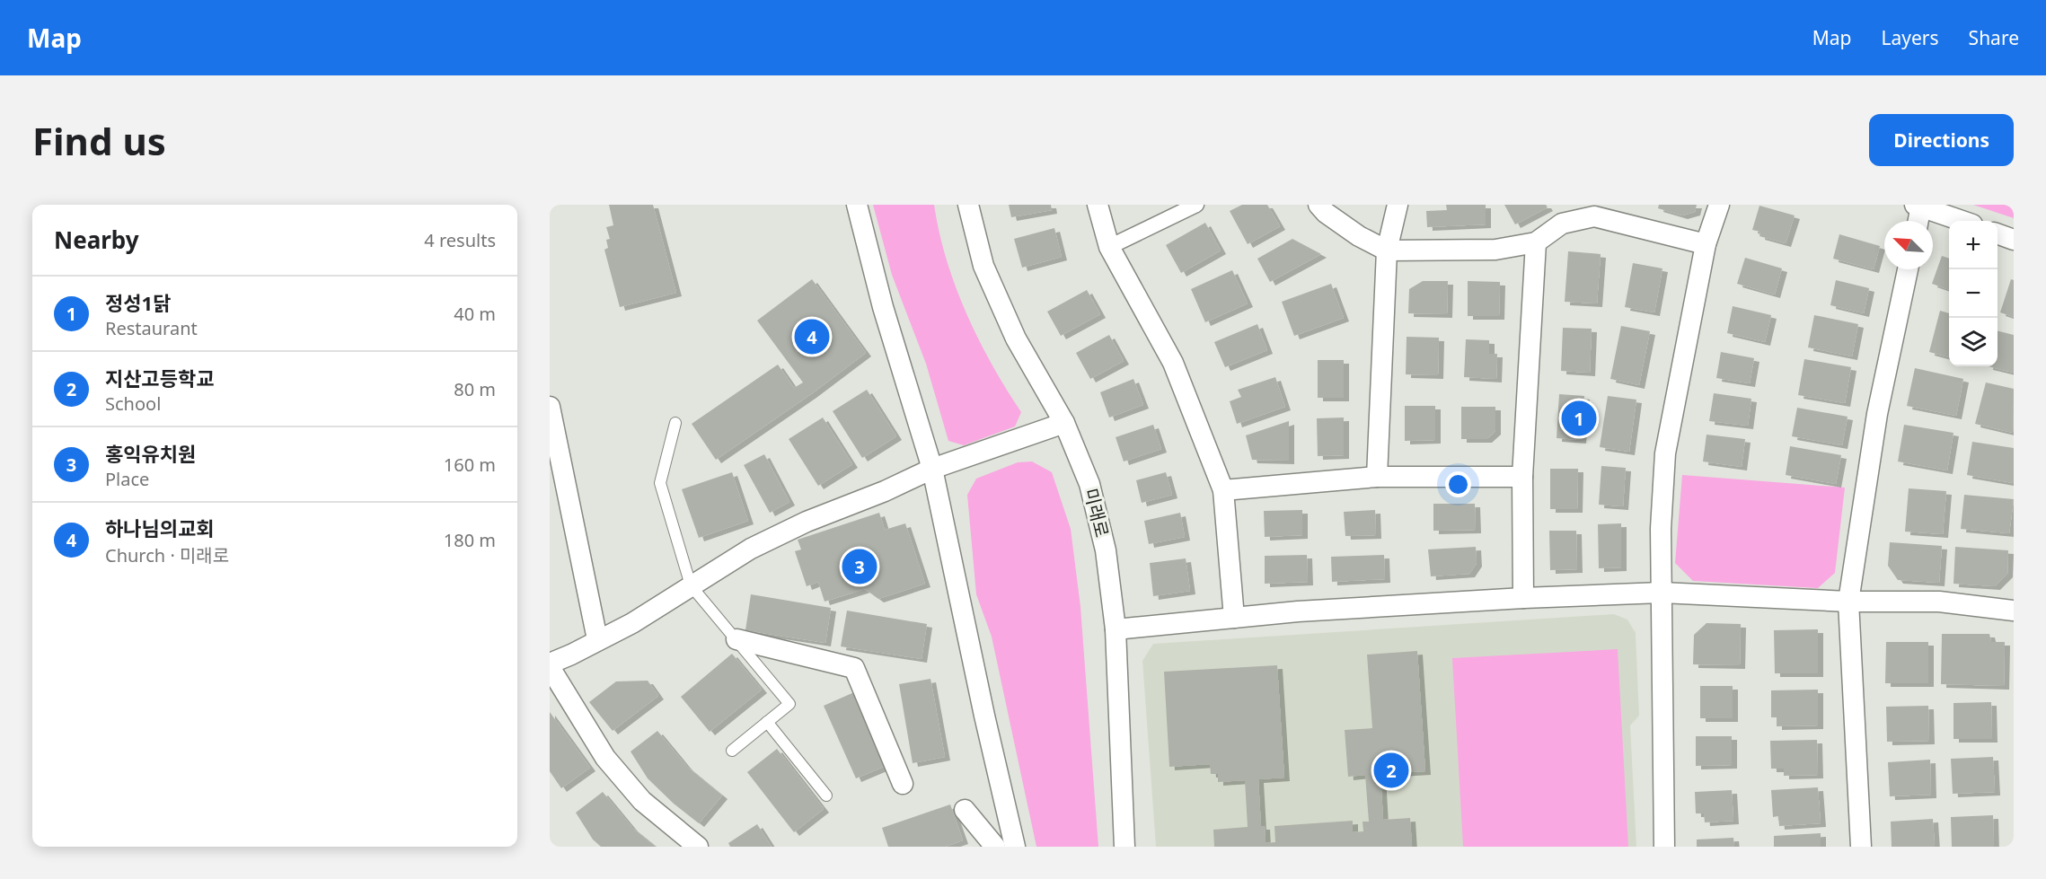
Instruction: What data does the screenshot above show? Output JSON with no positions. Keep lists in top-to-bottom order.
{
  "streets": {
    "street": ["미래로"]
  },
  "north": "top left",
  "page": {
    "header": "Map",
    "nav": ["Map", "Layers", "Share"],
    "buttons": "Directions",
    "title": "Find us",
    "heading": ["Nearby", "4 results"],
    "map_buttons": ["+", "−"],
    "list": [
      {
        "mark": "1",
        "name": "정성1닭",
        "note": "Restaurant",
        "value": "40 m"
      },
      {
        "mark": "2",
        "name": "지산고등학교",
        "note": "School",
        "value": "80 m"
      },
      {
        "mark": "3",
        "name": "홍익유치원",
        "note": "Place",
        "value": "160 m"
      },
      {
        "mark": "4",
        "name": "하나님의교회",
        "note": "Church · 미래로",
        "value": "180 m"
      }
    ],
    "pins": [
      "4",
      "1",
      "3",
      "2"
    ]
  }
}
